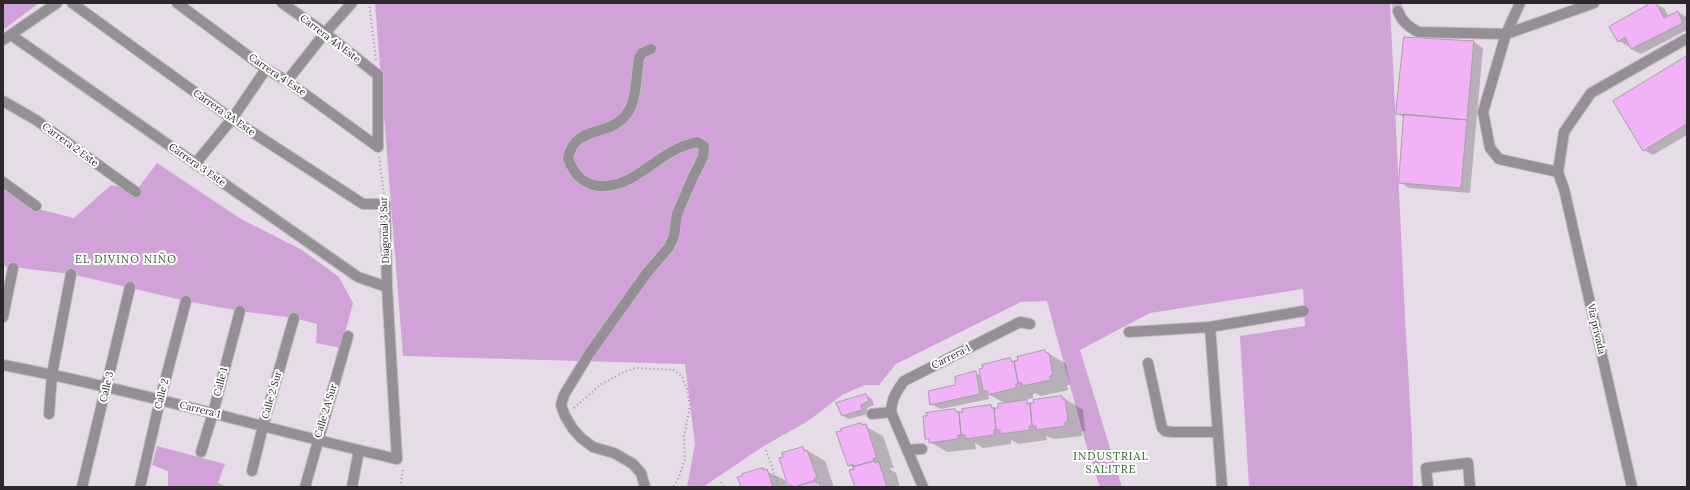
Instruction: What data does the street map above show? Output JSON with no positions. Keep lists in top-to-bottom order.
{
  "streets": {
    "street": [
      "Carrera 4A Este",
      "Carrera 4 Este",
      "Carrera 3A Este",
      "Carrera 2 Este",
      "Carrera 3 Este",
      "Diagonal 3 Sur",
      "Vía privada",
      "Carrera 1",
      "Calle 1",
      "Calle 3",
      "Calle 2",
      "Calle 2 Sur",
      "Calle 2A Sur"
    ]
  },
  "crossings": [
    ["Carrera 4 Este", "Diagonal 3 Sur"],
    ["Carrera 3A Este", "Diagonal 3 Sur"],
    ["Carrera 3 Este", "Diagonal 3 Sur"],
    ["Diagonal 3 Sur", "Carrera 1"],
    ["Carrera 1", "Calle 1"],
    ["Carrera 1", "Calle 3"],
    ["Carrera 1", "Calle 2"],
    ["Carrera 1", "Calle 2 Sur"],
    ["Carrera 1", "Calle 2A Sur"]
  ],
  "districts": ["EL DIVINO NIÑO", "INDUSTRIAL SALITRE"]
}
